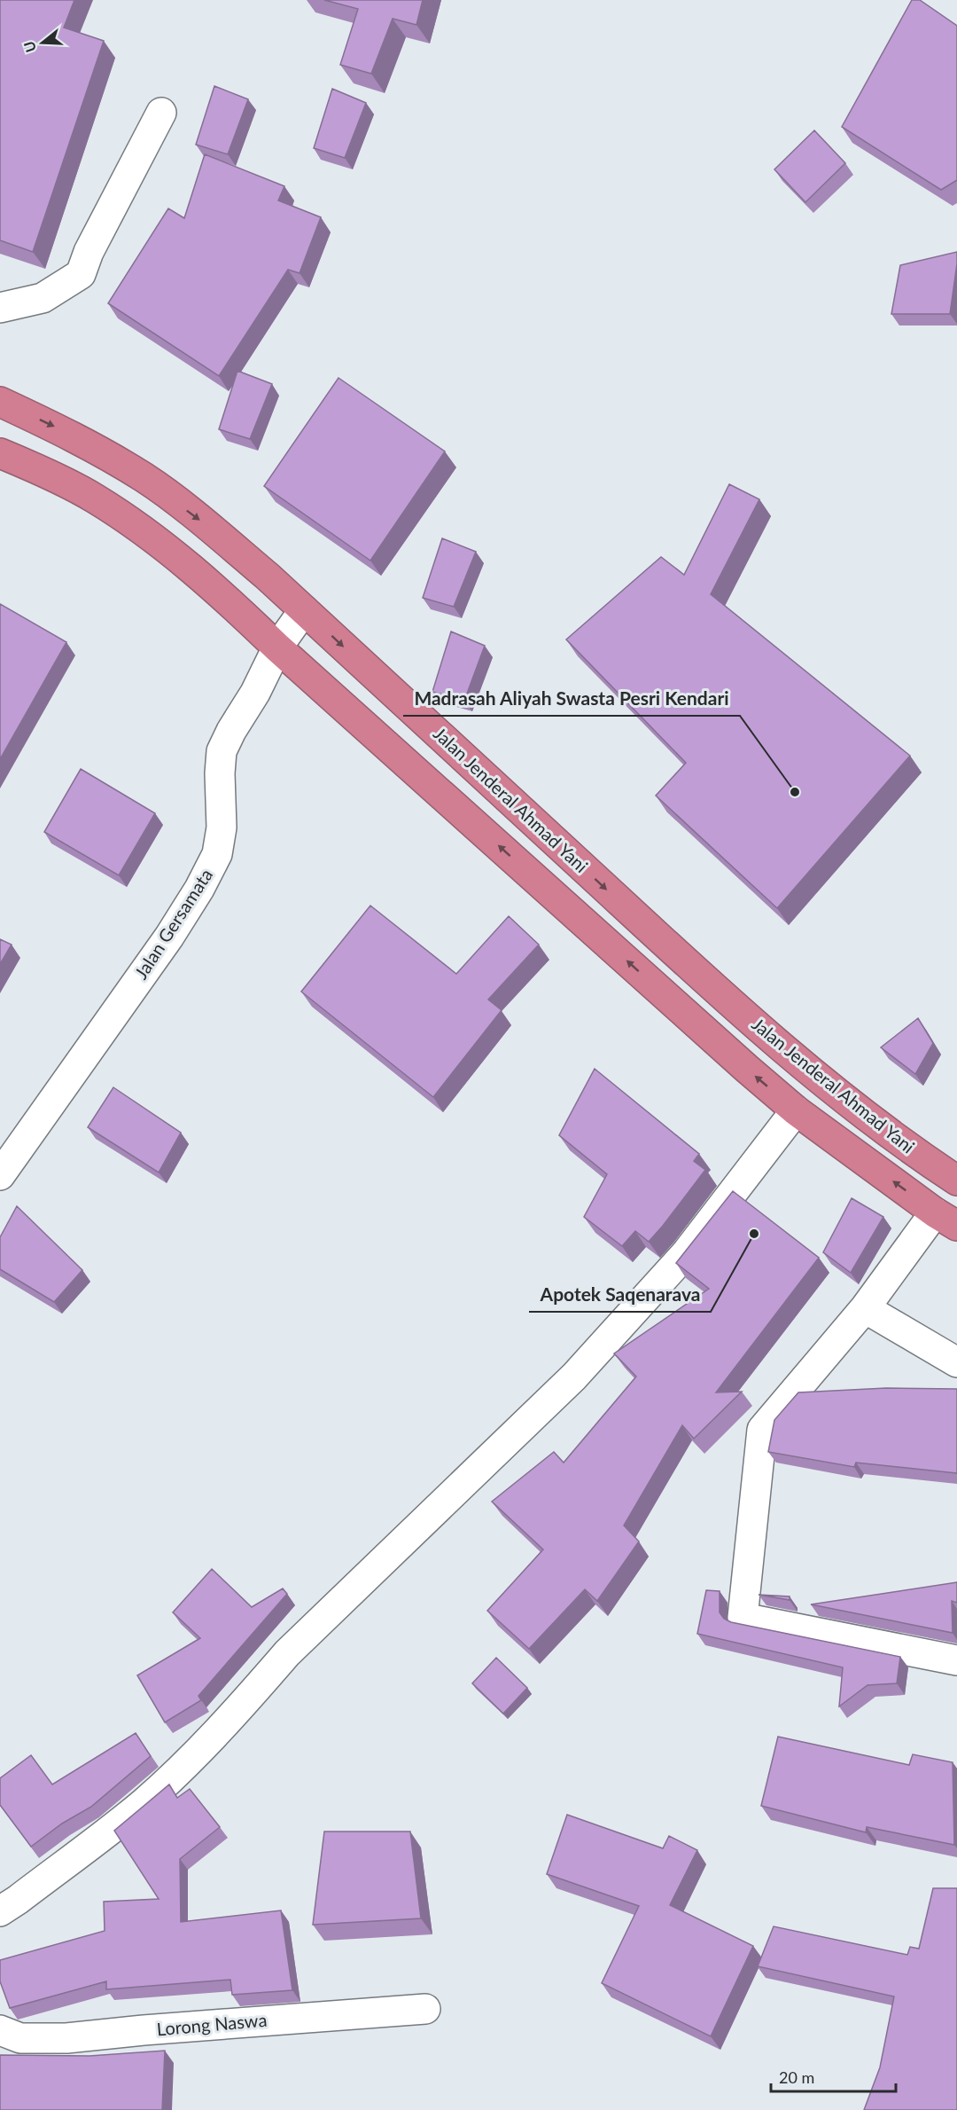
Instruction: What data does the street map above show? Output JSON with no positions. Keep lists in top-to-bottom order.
{
  "streets": {
    "highway": ["Jalan Jenderal Ahmad Yani"],
    "street": ["Jalan Gersamata", "Lorong Naswa"]
  },
  "crossings": [
    ["Jalan Jenderal Ahmad Yani", "Jalan Gersamata"]
  ],
  "places": ["Madrasah Aliyah Swasta Pesri Kendari", "Apotek Saqenarava"],
  "scale_bar": "20 m",
  "north": "left"
}
